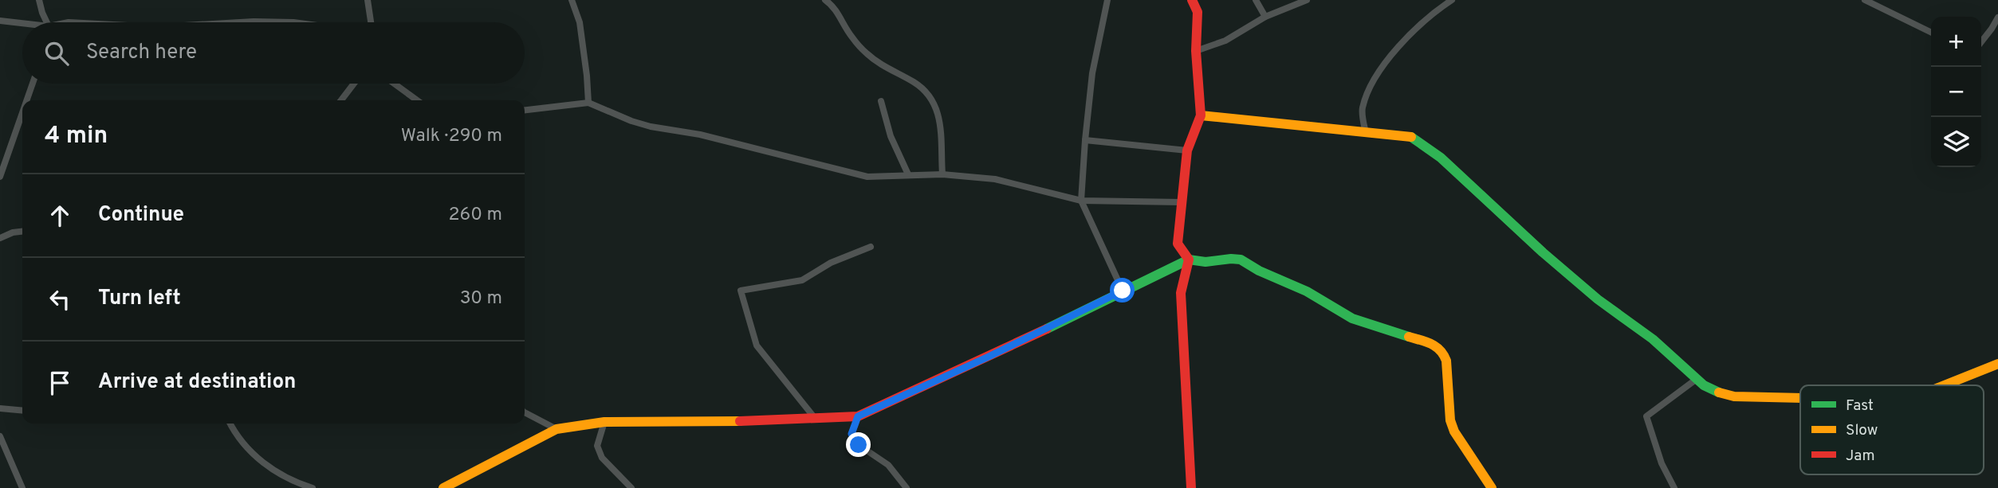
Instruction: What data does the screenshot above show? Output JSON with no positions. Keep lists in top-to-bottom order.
{
  "legend": ["Fast", "Slow", "Jam"],
  "page": {
    "map_buttons": ["+", "−"],
    "search": "Search here",
    "heading": ["4 min", "Walk · 290 m"],
    "list": [
      ["Continue", "260 m"],
      ["Turn left", "30 m"],
      "Arrive at destination"
    ]
  }
}
